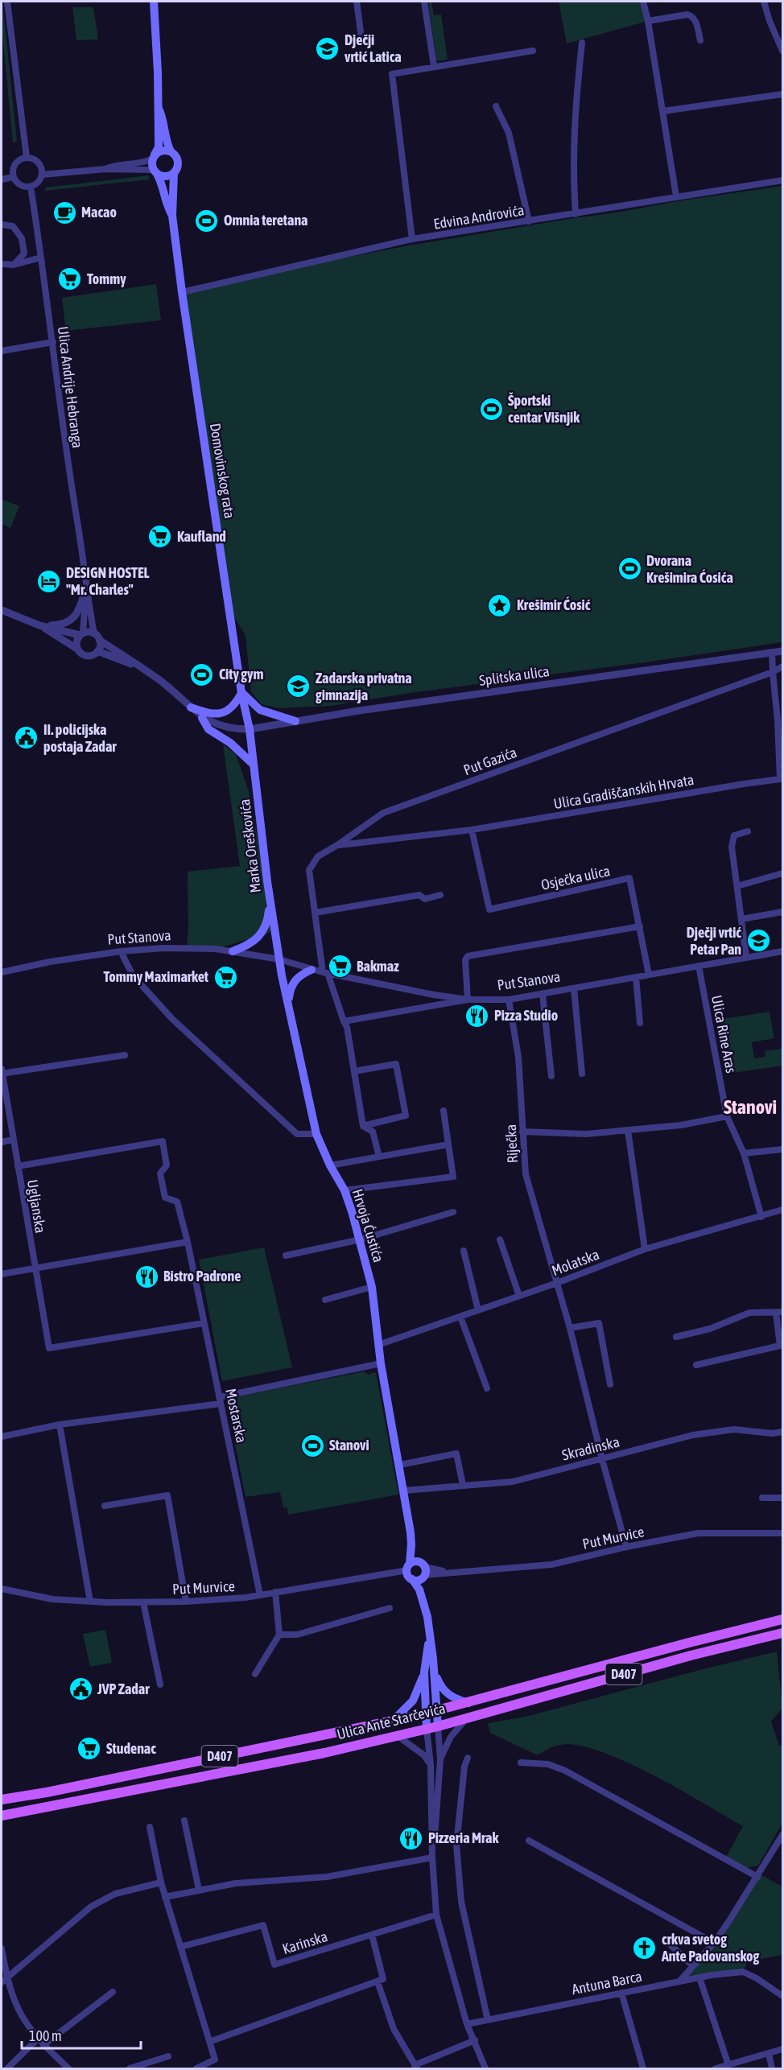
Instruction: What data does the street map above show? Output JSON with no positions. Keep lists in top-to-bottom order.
{
  "streets": {
    "main road": [
      "Domovinskog rata",
      "Marka Oreškovića",
      "Hrvoja Ćustića",
      "D407",
      "Ulica Ante Starčevića"
    ],
    "street": [
      "Edvina Androvića",
      "Ulica Andrije Hebranga",
      "Splitska ulica",
      "Put Gazića",
      "Ulica Gradiščanskih Hrvata",
      "Osječka ulica",
      "Put Stanova",
      "Ulica Rine Aras",
      "Riječka",
      "Ugljanska",
      "Molatska",
      "Mostarska",
      "Skradinska",
      "Put Murvice",
      "Karinska",
      "Antuna Barca"
    ]
  },
  "crossings": [
    ["Edvina Androvića", "Domovinskog rata"],
    ["Domovinskog rata", "Splitska ulica"],
    ["Domovinskog rata", "Marka Oreškovića"],
    ["Splitska ulica", "Marka Oreškovića"],
    ["Put Gazića", "Ulica Gradiščanskih Hrvata"],
    ["Put Gazića", "Put Stanova"],
    ["Ulica Gradiščanskih Hrvata", "Osječka ulica"],
    ["Marka Oreškovića", "Put Stanova"],
    ["Osječka ulica", "Put Stanova"],
    ["Put Stanova", "Ulica Rine Aras"],
    ["Put Stanova", "Riječka"],
    ["Ulica Rine Aras", "Molatska"],
    ["Riječka", "Molatska"],
    ["Riječka", "Skradinska"],
    ["Riječka", "Put Murvice"],
    ["Ugljanska", "Mostarska"],
    ["Hrvoja Ćustića", "Molatska"],
    ["Hrvoja Ćustića", "Skradinska"],
    ["Hrvoja Ćustića", "Put Murvice"],
    ["Hrvoja Ćustića", "Ulica Ante Starčevića"],
    ["Mostarska", "Put Murvice"]
  ],
  "districts": ["Stanovi"],
  "places": {
    "school or university": ["Dječji vrtić Latica", "Zadarska privatna gimnazija", "Dječji vrtić Petar Pan"],
    "cafe": ["Macao"],
    "sports": [
      "Omnia teretana",
      "Športski centar Višnjik",
      "Dvorana Krešimira Ćosića",
      "City gym",
      "Stanovi"
    ],
    "supermarket": [
      "Tommy",
      "Kaufland",
      "Bakmaz",
      "Tommy Maximarket",
      "Studenac"
    ],
    "hotel": ["DESIGN HOSTEL \"Mr. Charles\""],
    "place": ["Krešimir Ćosić"],
    "public building": ["II. policijska postaja Zadar", "JVP Zadar"],
    "restaurant": ["Pizza Studio", "Bistro Padrone", "Pizzeria Mrak"],
    "church": ["crkva svetog Ante Padovanskog"]
  },
  "scale_bar": "100 m"
}
